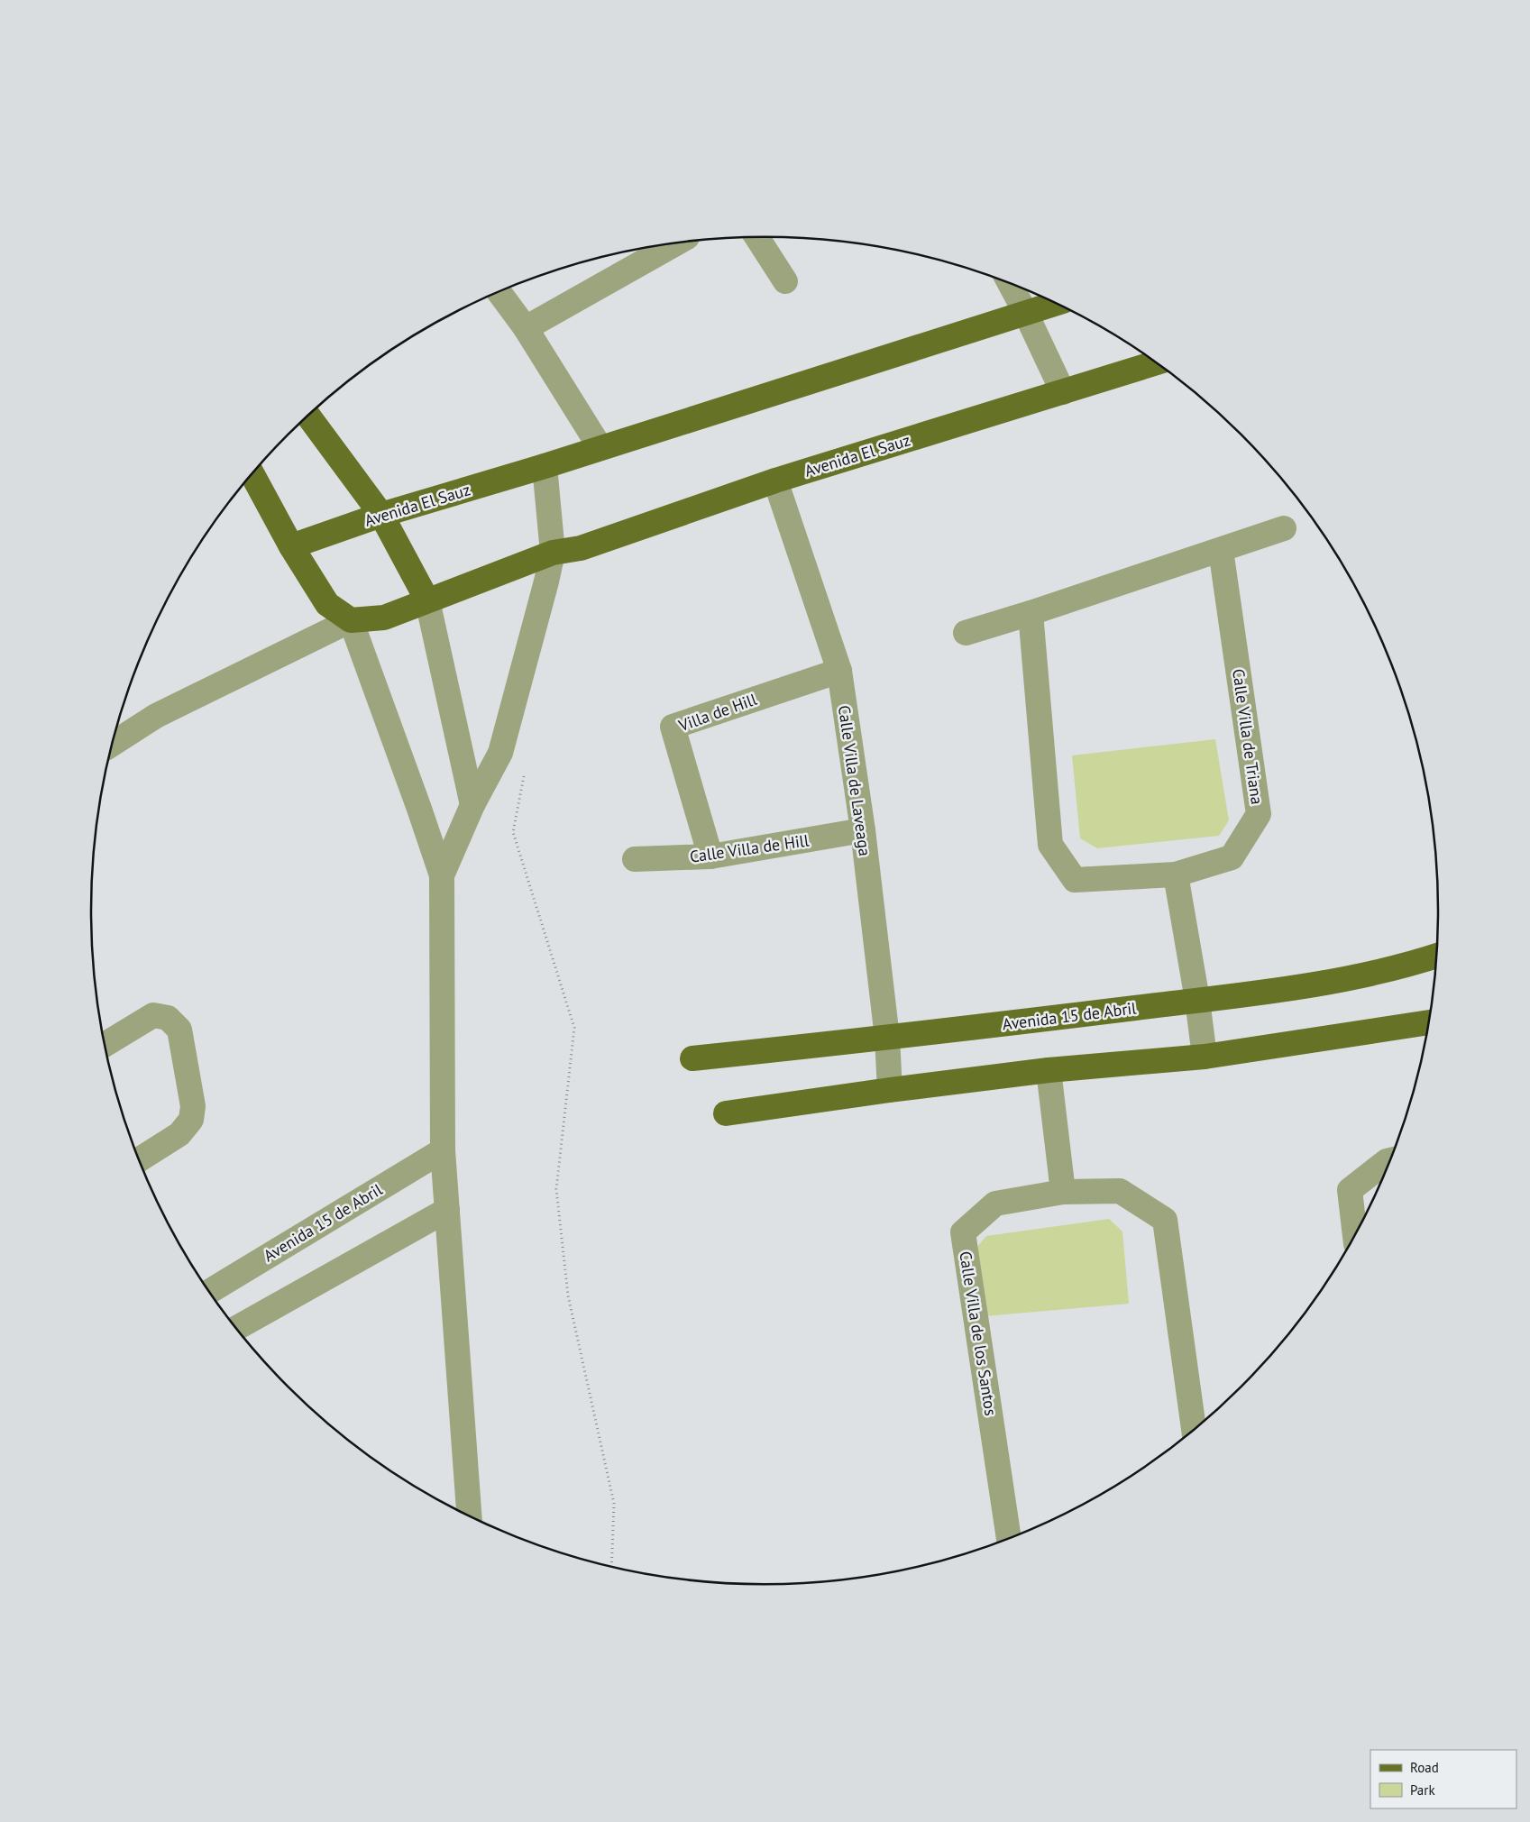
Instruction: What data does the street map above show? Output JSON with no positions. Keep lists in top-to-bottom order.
{
  "streets": {
    "main road": ["Avenida El Sauz", "Avenida 15 de Abril"],
    "street": [
      "Villa de Hill",
      "Calle Villa de Triana",
      "Calle Villa de Laveaga",
      "Calle Villa de Hill",
      "Calle Villa de los Santos"
    ]
  },
  "crossings": [
    ["Avenida El Sauz", "Calle Villa de Laveaga"],
    ["Villa de Hill", "Calle Villa de Laveaga"],
    ["Villa de Hill", "Calle Villa de Hill"],
    ["Calle Villa de Laveaga", "Calle Villa de Hill"],
    ["Calle Villa de Laveaga", "Avenida 15 de Abril"]
  ],
  "legend": ["Road", "Park"]
}
